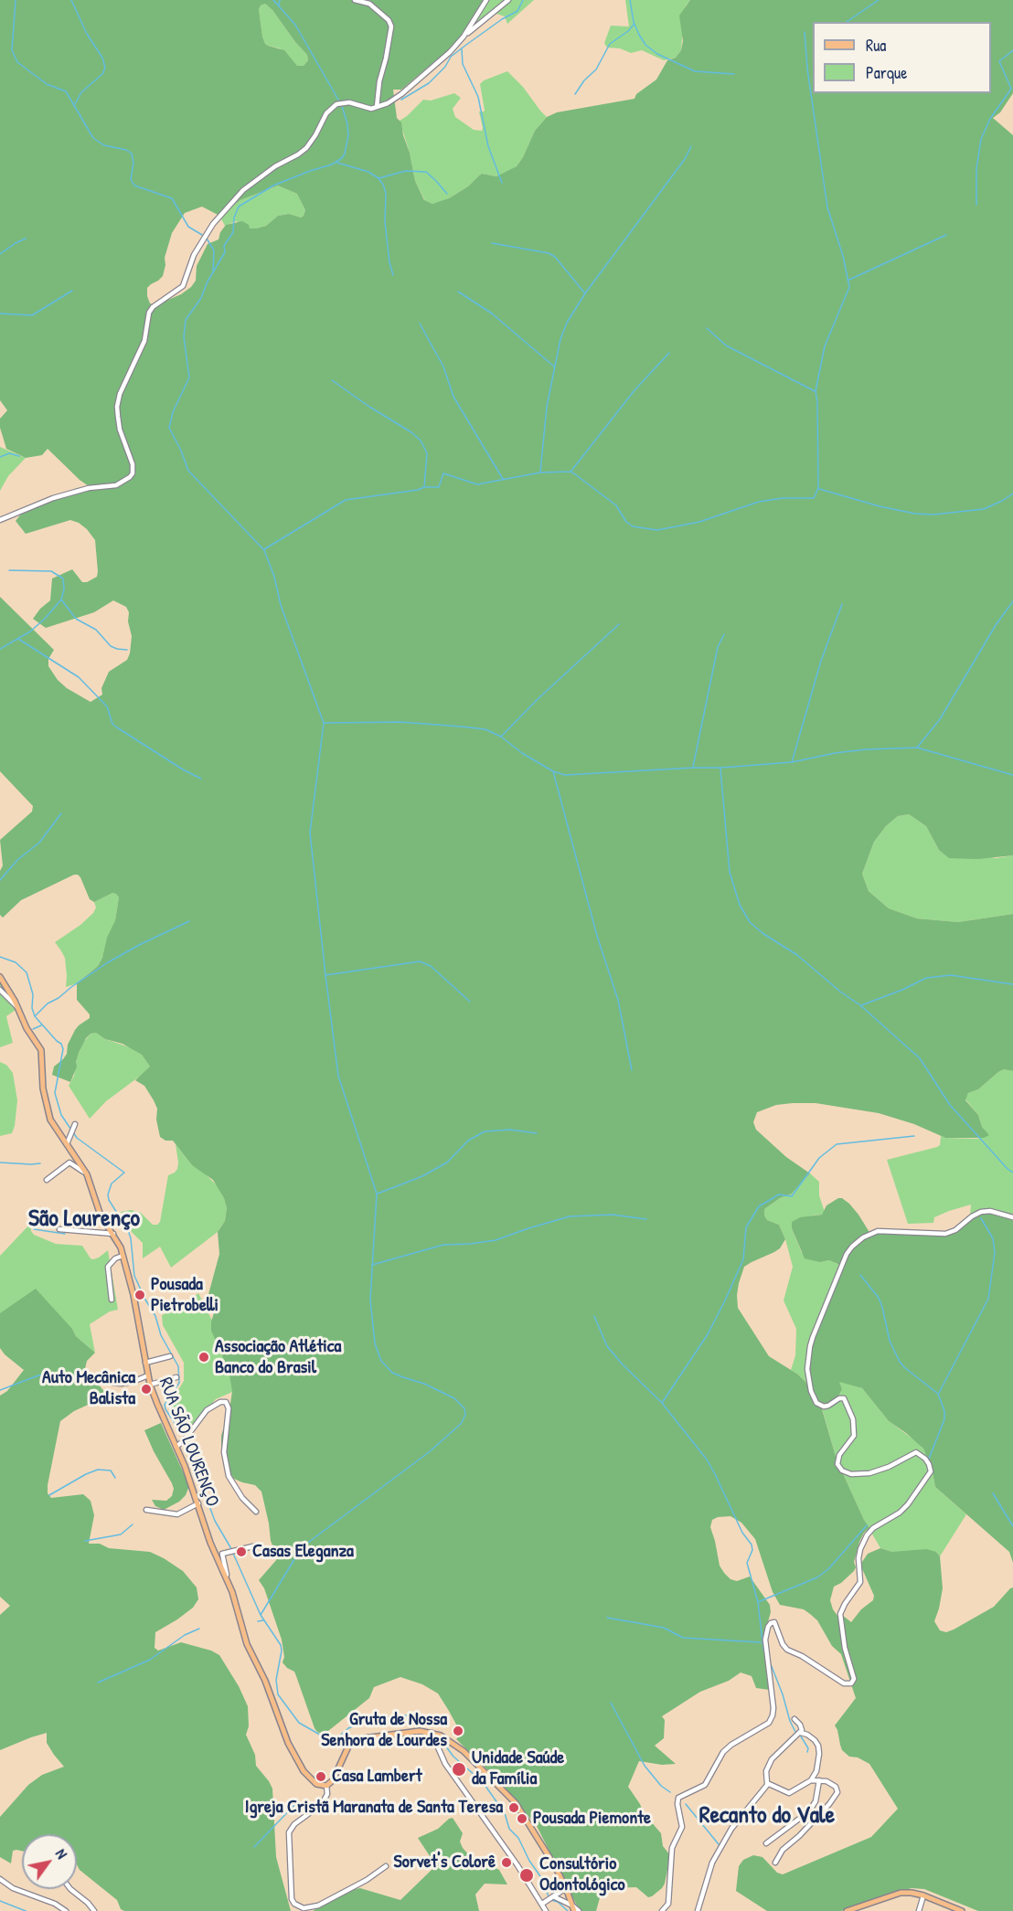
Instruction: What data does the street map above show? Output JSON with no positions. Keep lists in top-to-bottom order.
{
  "streets": {
    "main road": ["RUA SÃO LOURENÇO"]
  },
  "districts": ["São Lourenço", "Recanto do Vale"],
  "places": [
    "Pousada Pietrobelli",
    "Associação Atlética Banco do Brasil",
    "Auto Mecânica Balista",
    "Casas Eleganza",
    "Gruta de Nossa Senhora de Lourdes",
    "Unidade Saúde da Família",
    "Casa Lambert",
    "Igreja Cristã Maranata de Santa Teresa",
    "Pousada Piemonte",
    "Sorvet's Colorê",
    "Consultório Odontológico"
  ],
  "legend": ["Rua", "Parque"],
  "north": "top right"
}
